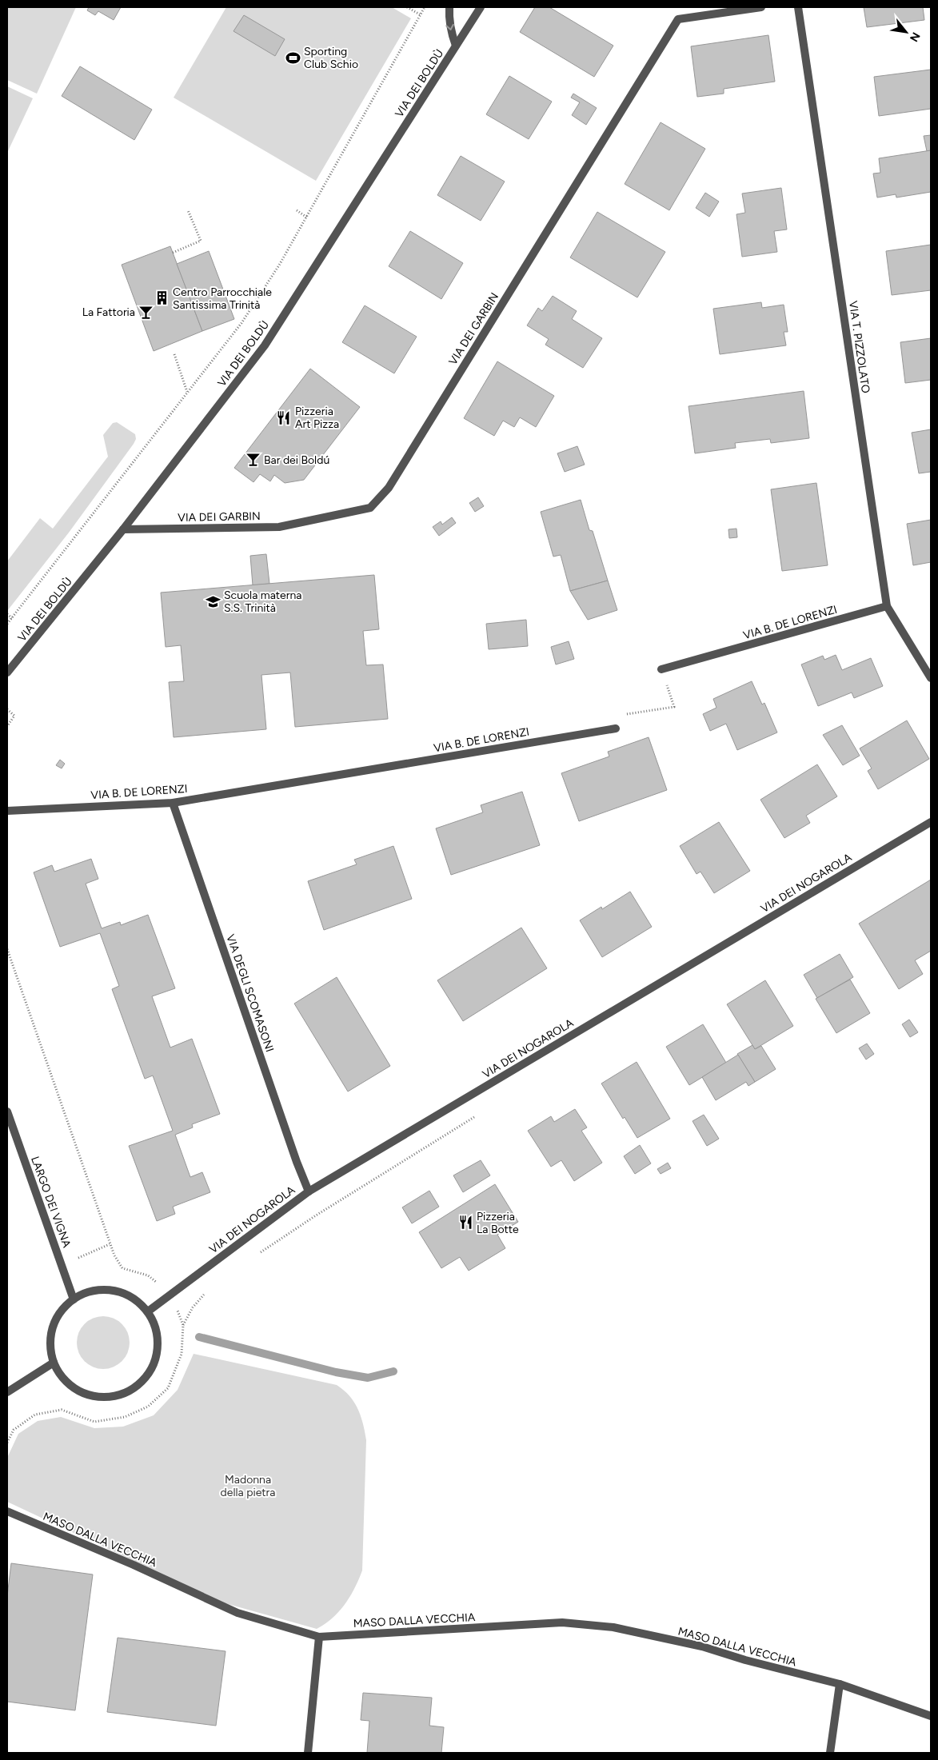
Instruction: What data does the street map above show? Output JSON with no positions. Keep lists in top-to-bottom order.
{
  "streets": {
    "street": [
      "VIA DEI BOLDÙ",
      "VIA DEI GARBIN",
      "VIA T. PIZZOLATO",
      "VIA B. DE LORENZI",
      "VIA DEI NOGAROLA",
      "VIA DEGLI SCOMASONI",
      "LARGO DEI VIGNA",
      "MASO DALLA VECCHIA"
    ]
  },
  "crossings": [
    ["VIA DEI BOLDÙ", "VIA DEI GARBIN"],
    ["VIA T. PIZZOLATO", "VIA B. DE LORENZI"],
    ["VIA B. DE LORENZI", "VIA DEGLI SCOMASONI"],
    ["VIA DEI NOGAROLA", "VIA DEGLI SCOMASONI"],
    ["VIA DEI NOGAROLA", "LARGO DEI VIGNA"]
  ],
  "parks": ["Madonna della pietra"],
  "places": {
    "sports": ["Sporting Club Schio"],
    "building": ["Centro Parrocchiale Santissima Trinità"],
    "bar": ["La Fattoria", "Bar dei Boldú"],
    "restaurant": ["Pizzeria Art Pizza", "Pizzeria La Botte"],
    "school or university": ["Scuola materna S.S. Trinità"]
  },
  "north": "bottom right"
}
